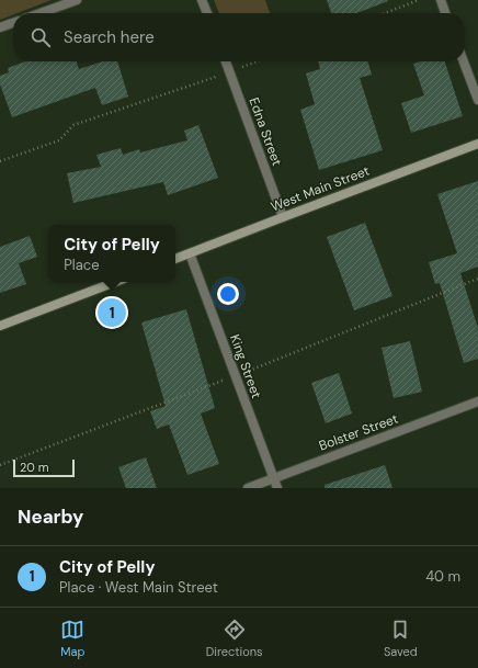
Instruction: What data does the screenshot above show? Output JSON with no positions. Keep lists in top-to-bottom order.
{
  "streets": {
    "main road": ["West Main Street"],
    "street": ["Edna Street", "King Street", "Bolster Street"]
  },
  "crossings": [
    ["Edna Street", "West Main Street"],
    ["West Main Street", "King Street"],
    ["King Street", "Bolster Street"]
  ],
  "scale_bar": "20 m",
  "page": {
    "search": "Search here",
    "popup": ["City of Pelly", "Place"],
    "pins": "1",
    "scale": "20 m",
    "heading": "Nearby",
    "list": [
      {
        "mark": "1",
        "name": "City of Pelly",
        "note": "Place · West Main Street",
        "value": "40 m"
      }
    ],
    "nav": ["Map", "Directions", "Saved"]
  }
}
